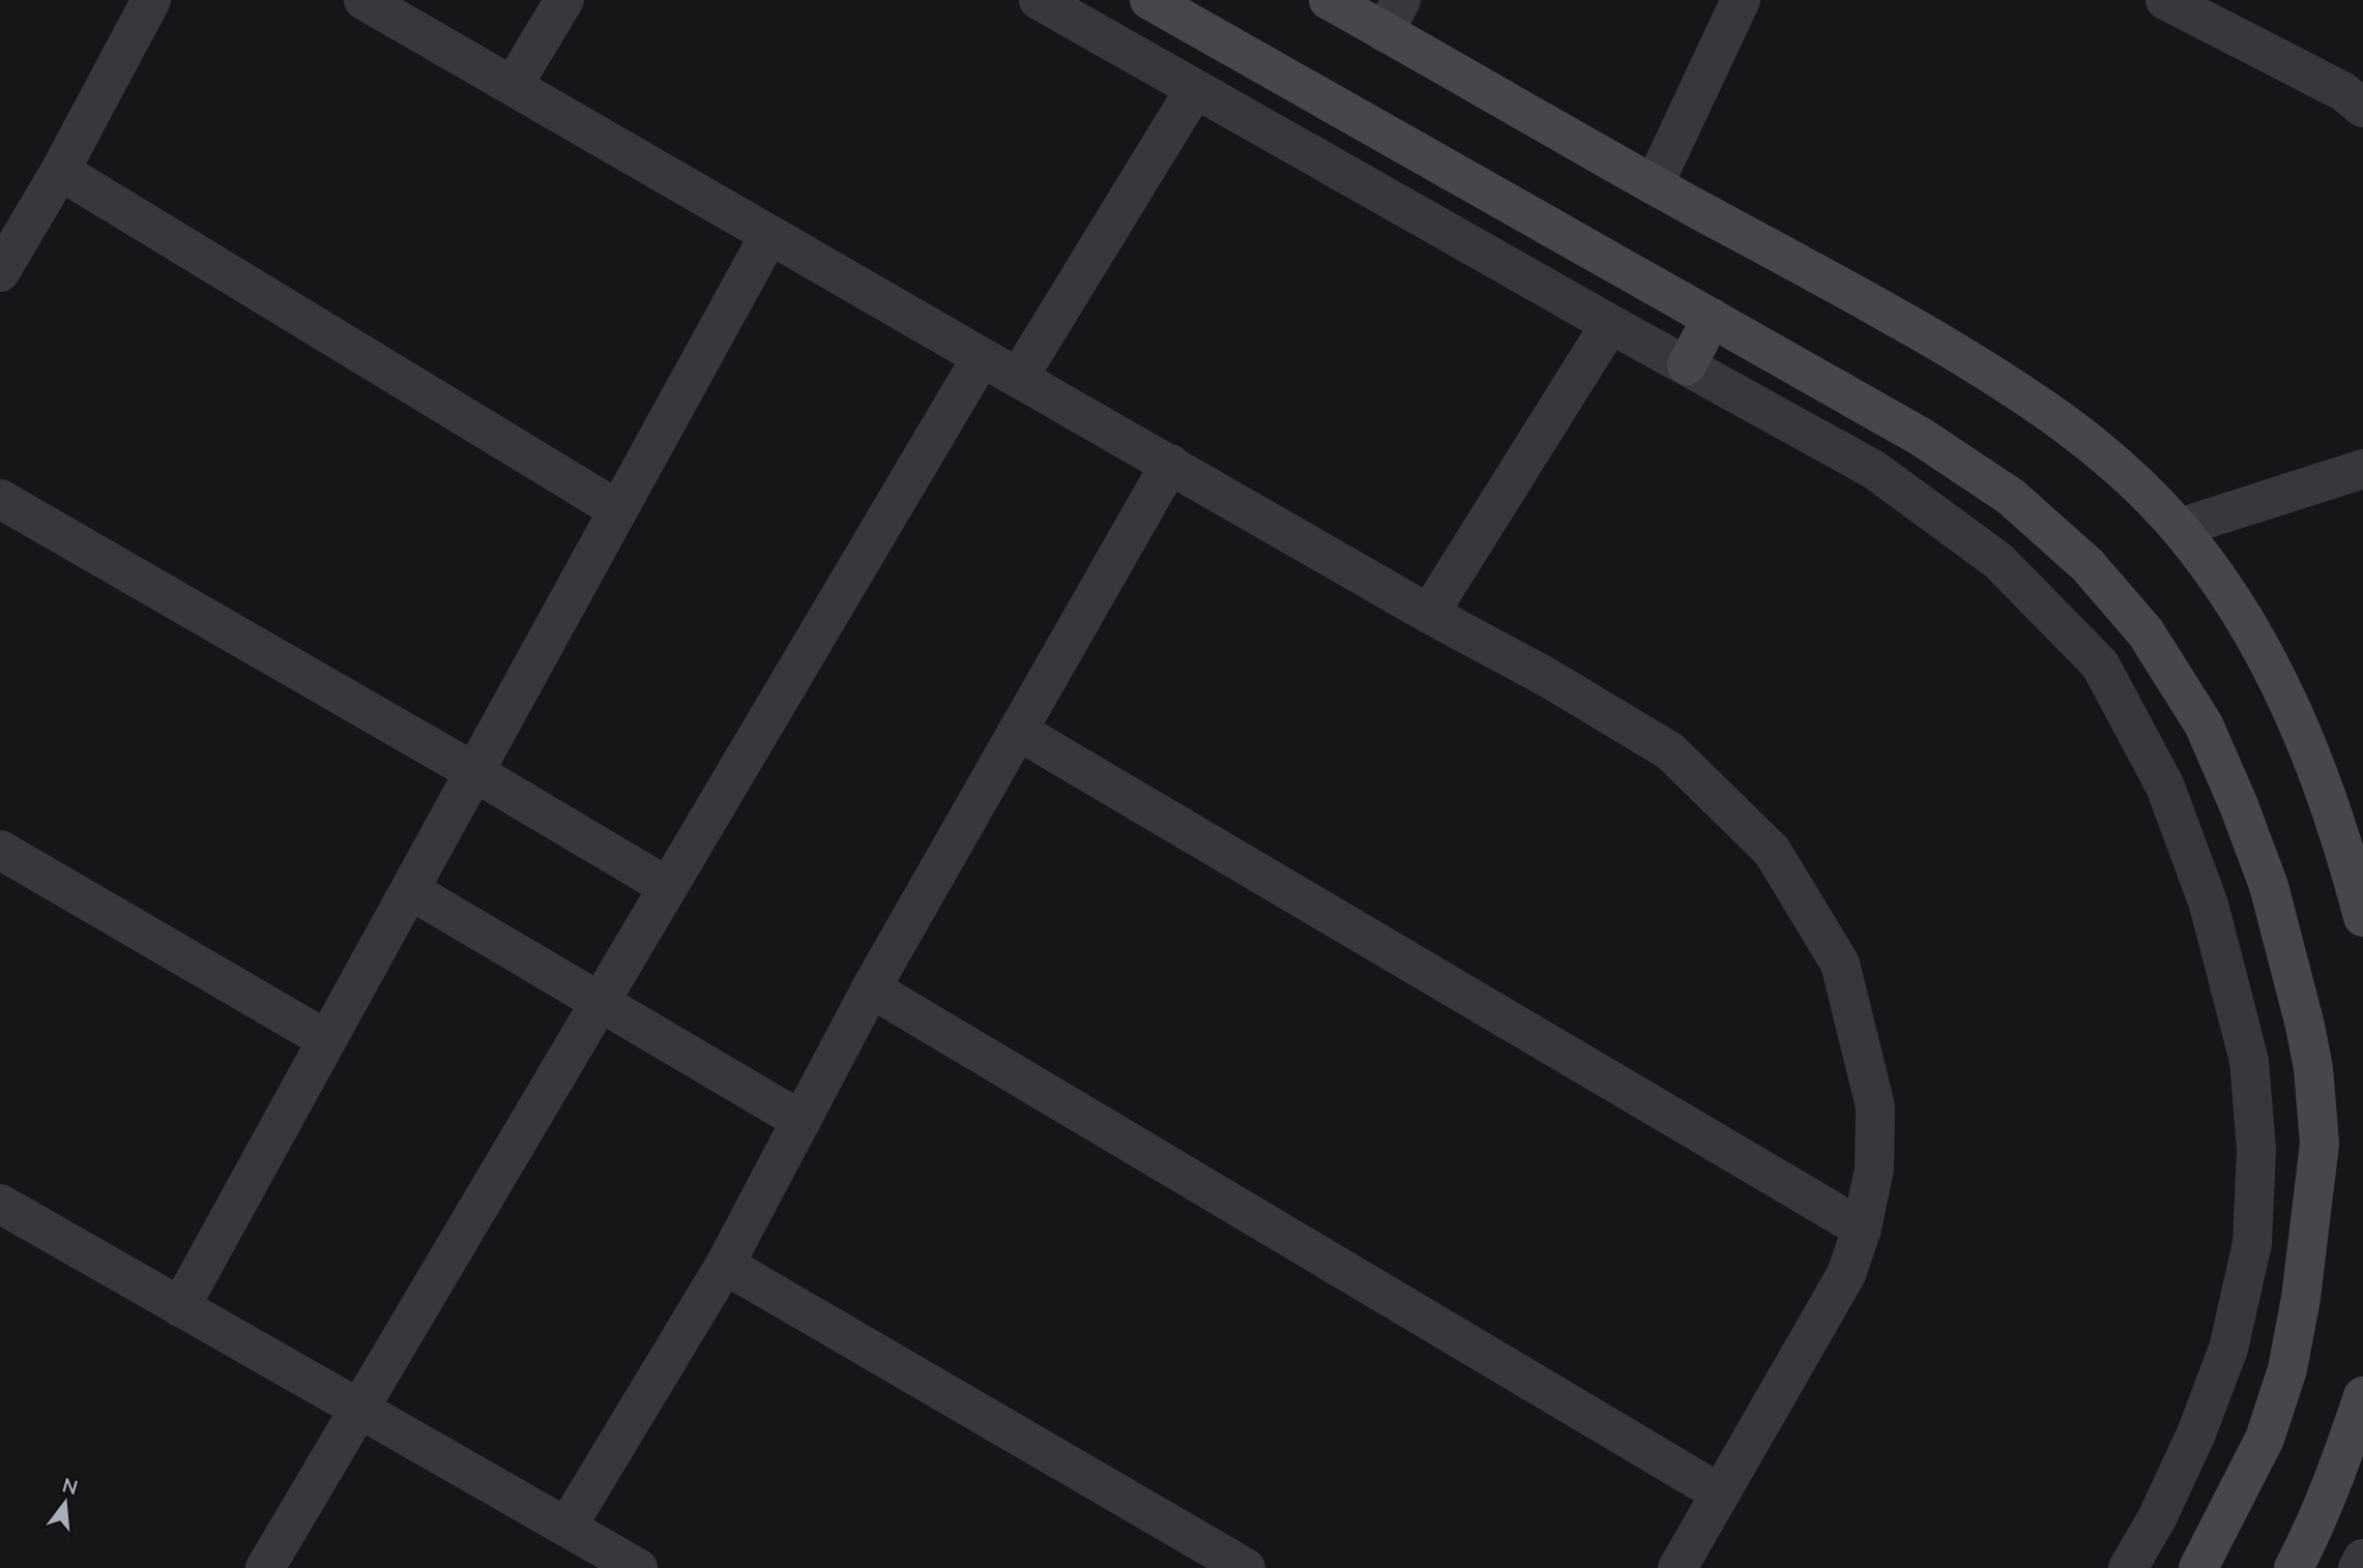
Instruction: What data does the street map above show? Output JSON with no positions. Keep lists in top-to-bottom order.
{
  "north": "top"
}
